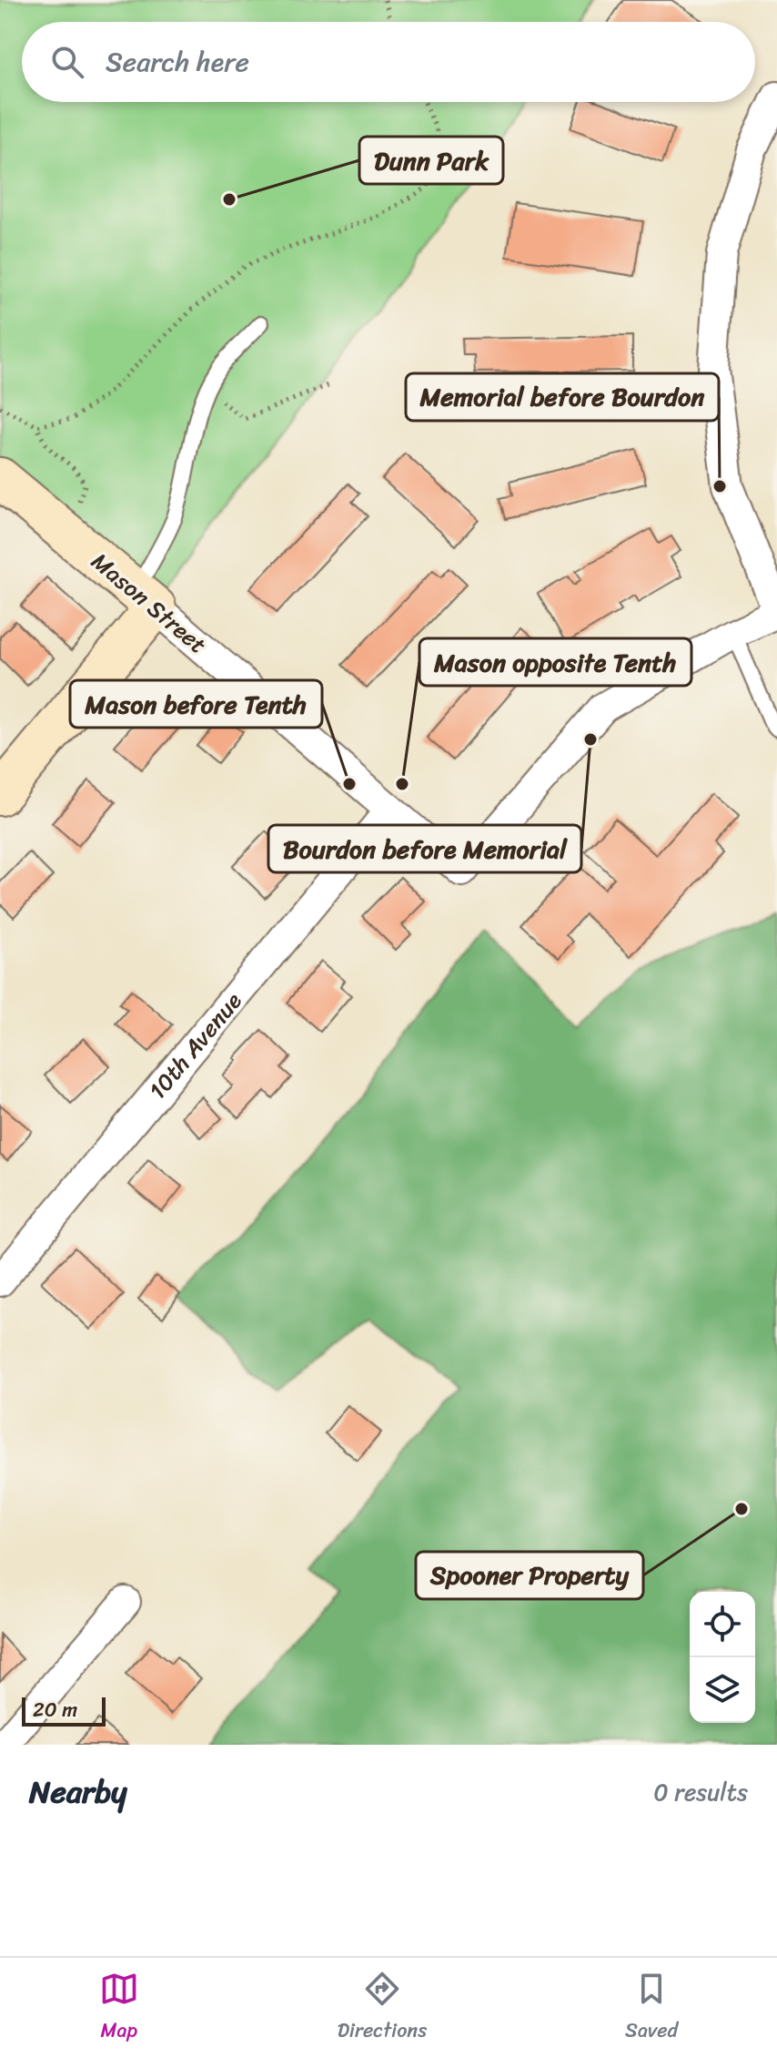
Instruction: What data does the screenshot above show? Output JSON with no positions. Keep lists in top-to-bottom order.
{
  "streets": {
    "street": ["Mason Street", "10th Avenue"]
  },
  "crossings": [
    ["Mason Street", "10th Avenue"]
  ],
  "places": [
    "Dunn Park",
    "Memorial before Bourdon",
    "Bourdon before Memorial",
    "Mason before Tenth",
    "Mason opposite Tenth",
    "Spooner Property"
  ],
  "scale_bar": "20 m",
  "page": {
    "search": "Search here",
    "scale": "20 m",
    "heading": ["Nearby", "0 results"],
    "nav": ["Map", "Directions", "Saved"]
  }
}
